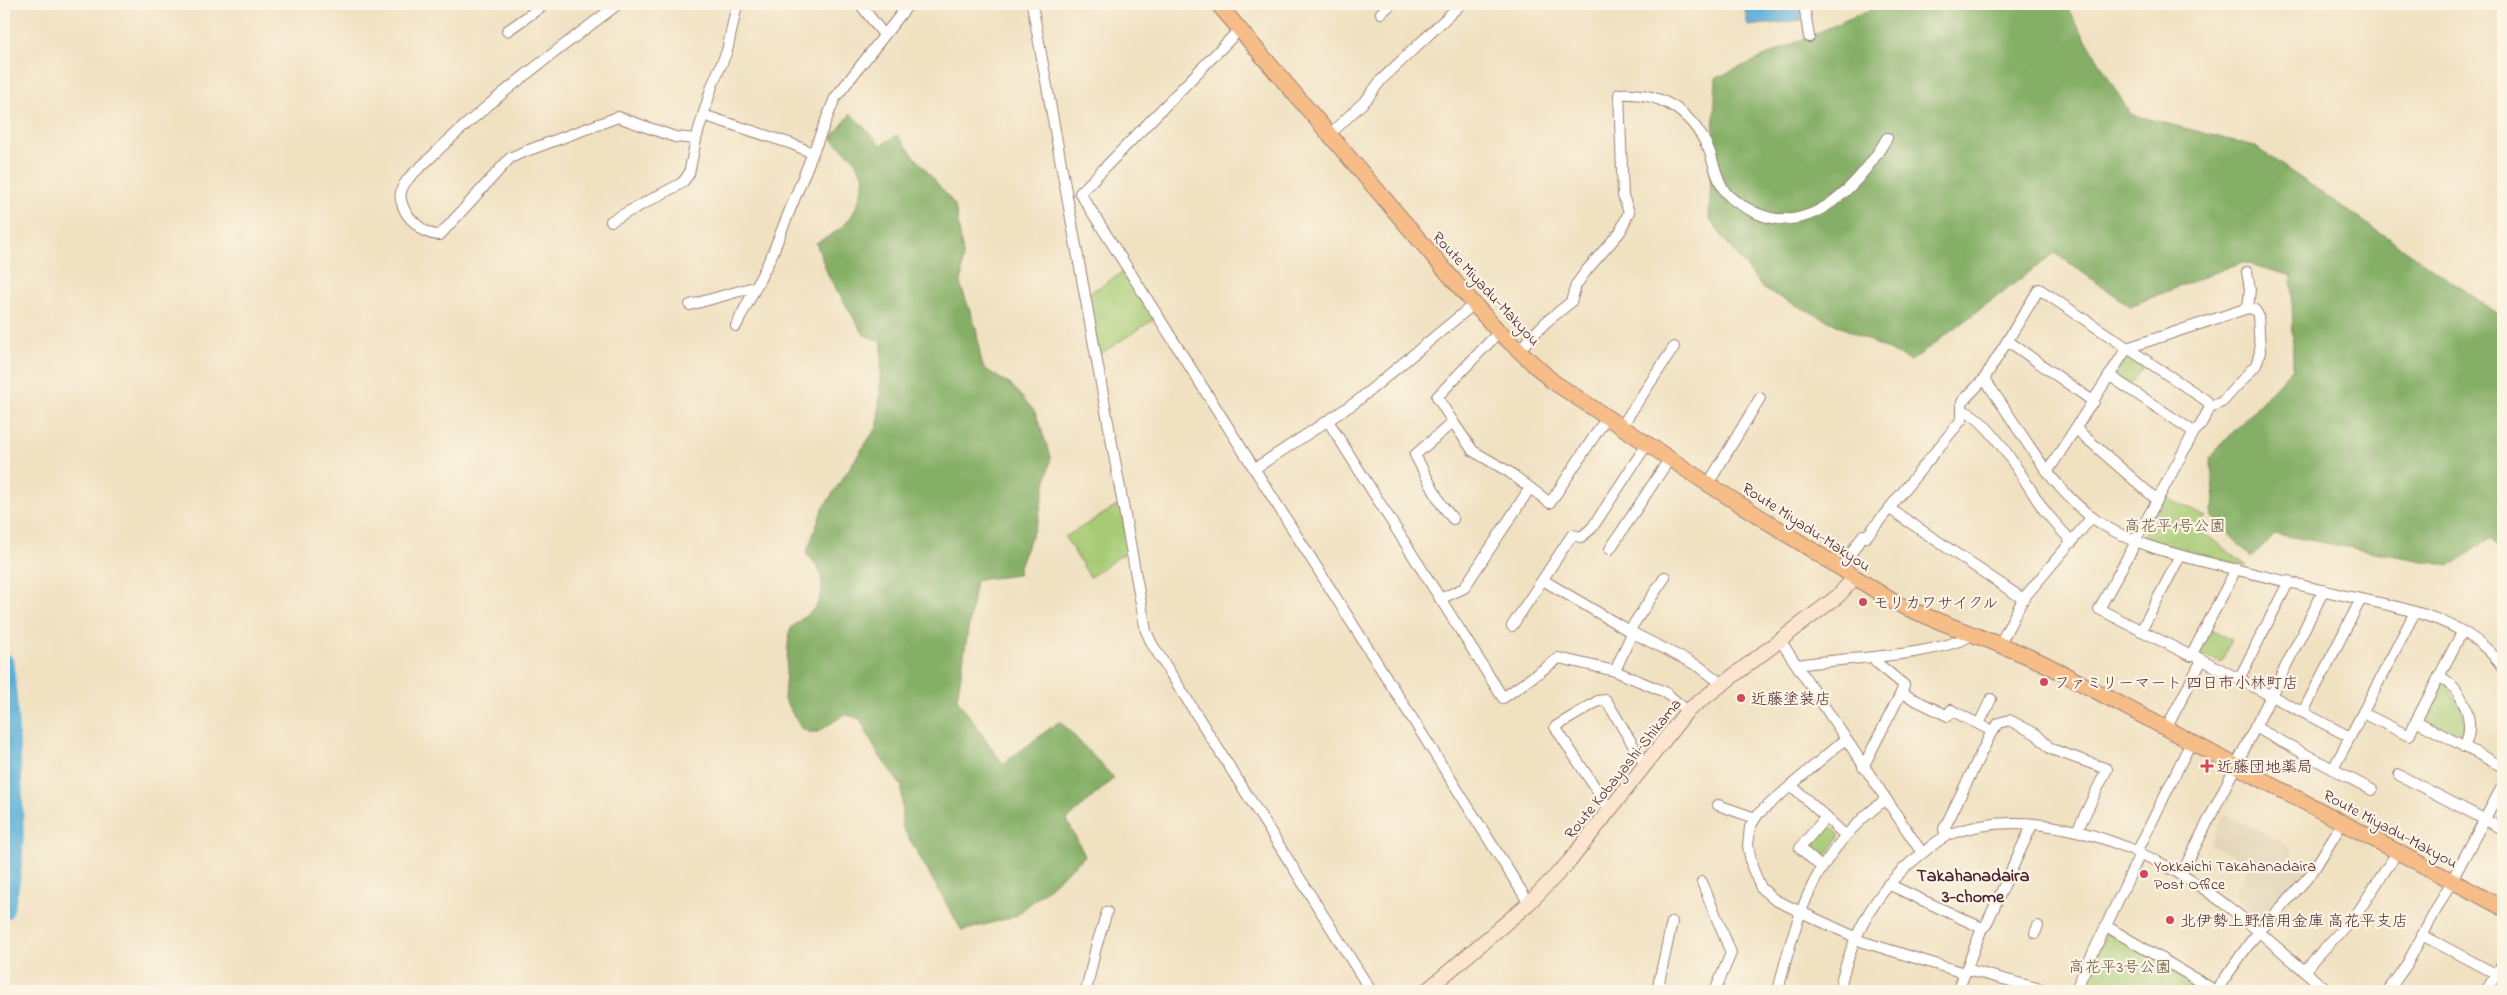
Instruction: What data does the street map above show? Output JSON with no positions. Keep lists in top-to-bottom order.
{
  "streets": {
    "main road": ["Route Miyadu-Makyou", "Route Kobayashi-Shikama"]
  },
  "crossings": [
    ["Route Miyadu-Makyou", "Route Kobayashi-Shikama"]
  ],
  "districts": ["Takahanadaira 3-chome"],
  "parks": ["高花平1号公園", "高花平3号公園"],
  "places": {
    "other": [
      "モリカワサイクル",
      "ファミリーマート 四日市小林町店",
      "近藤塗装店",
      "Yokkaichi Takahanadaira Post Office",
      "北伊勢上野信用金庫 高花平支店"
    ],
    "health": ["近藤団地薬局"]
  }
}
